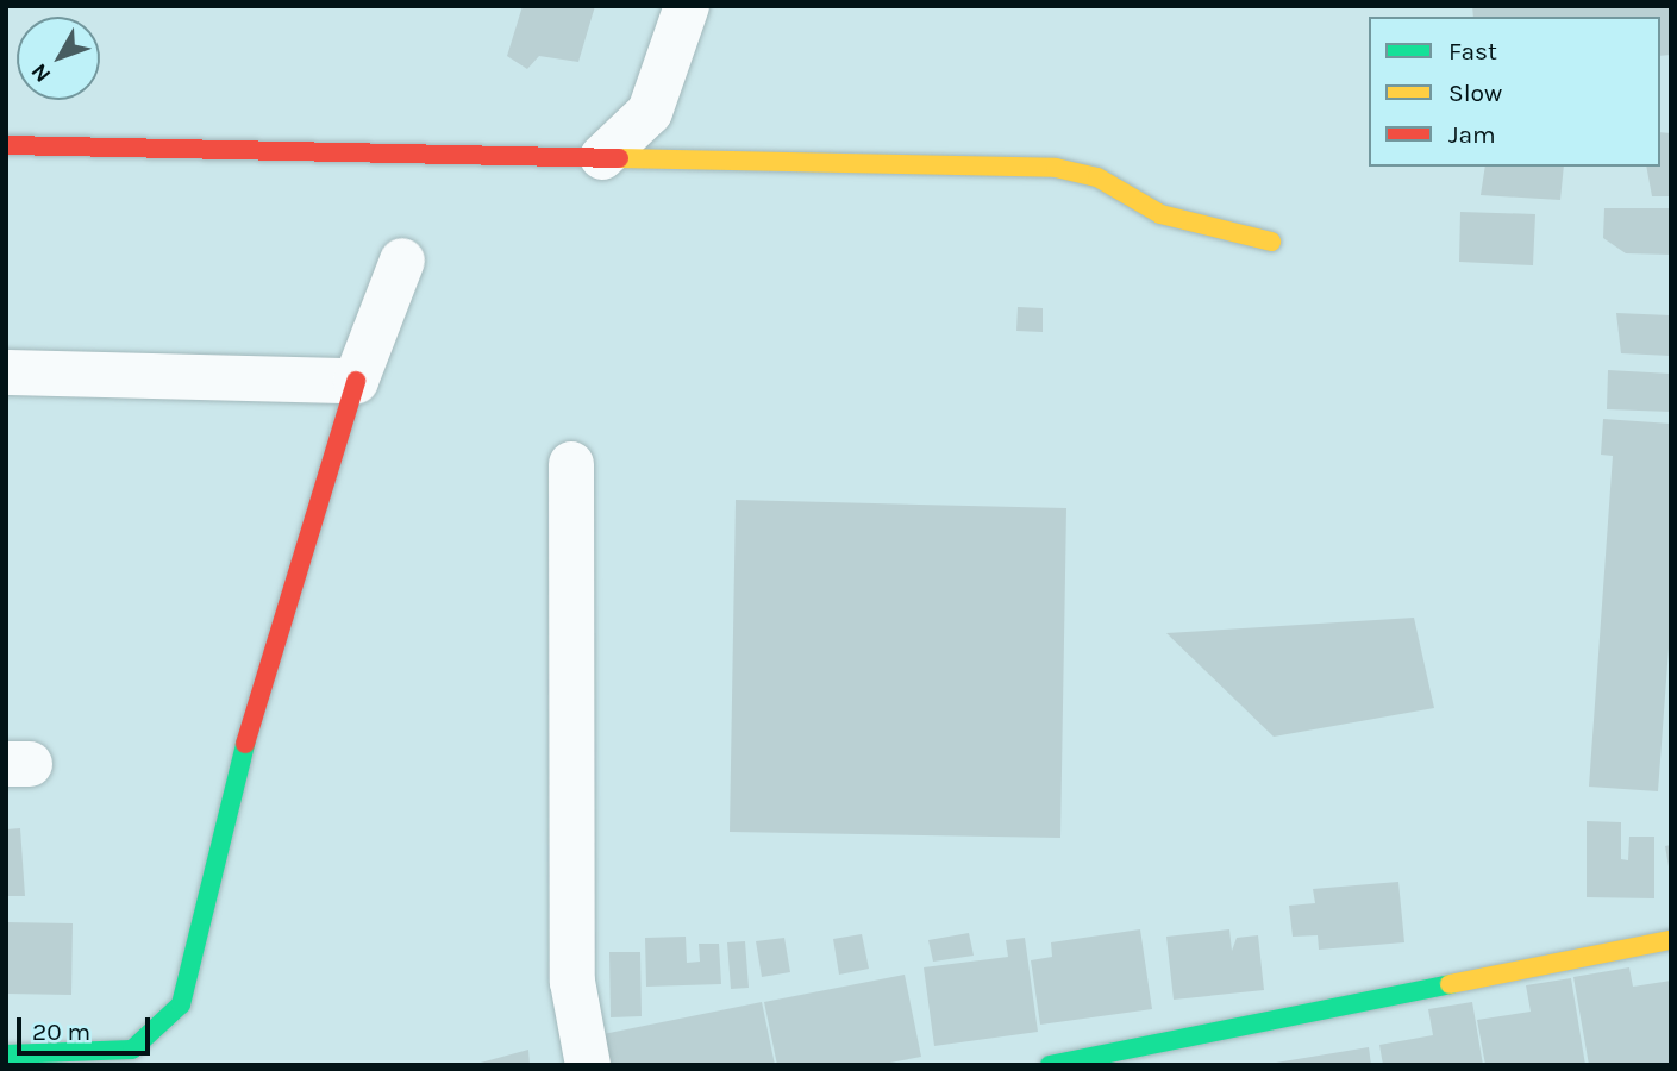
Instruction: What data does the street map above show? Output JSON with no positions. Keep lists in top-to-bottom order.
{
  "legend": ["Fast", "Slow", "Jam"],
  "scale_bar": "20 m",
  "north": "bottom left"
}
